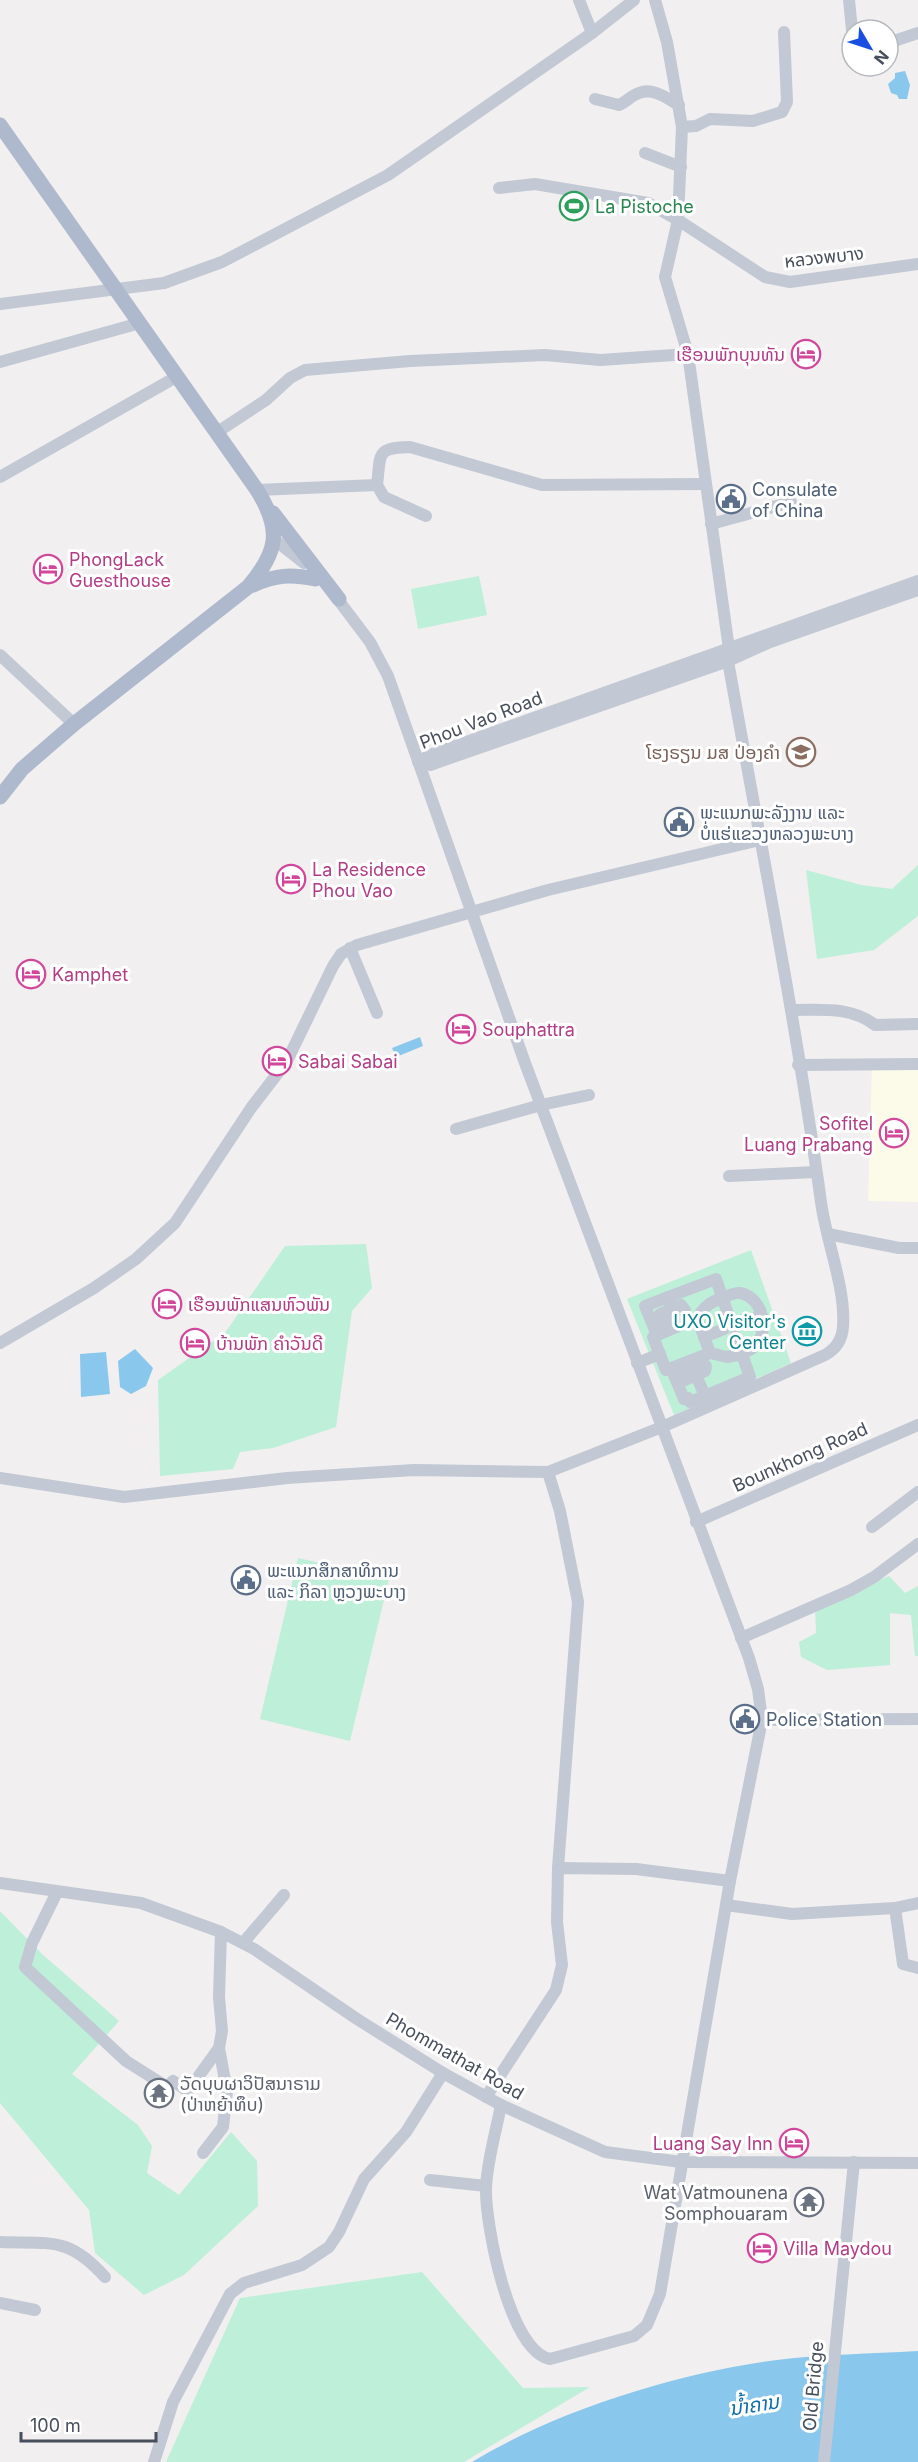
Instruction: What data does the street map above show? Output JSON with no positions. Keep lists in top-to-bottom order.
{
  "streets": {
    "street": [
      "หลวงพบาง",
      "Phou Vao Road",
      "Bounkhong Road",
      "Phommathat Road",
      "Old Bridge"
    ]
  },
  "crossings": [
    ["Phommathat Road", "Old Bridge"]
  ],
  "water": ["ນ້ຳຄານ"],
  "places": {
    "sports": ["La Pistoche"],
    "hotel": [
      "ເຮືອນພັກບຸນທັນ",
      "PhongLack Guesthouse",
      "La Residence Phou Vao",
      "Kamphet",
      "Souphattra",
      "Sabai Sabai",
      "Sofitel Luang Prabang",
      "ເຮືອນພັກແສນຫົວພັນ",
      "ບ້ານພັກ ຄໍາວັນດີ",
      "Luang Say Inn",
      "Villa Maydou"
    ],
    "public building": [
      "Consulate of China",
      "ພະແນກພະລັງງານ ແລະ ບໍ່ແຮ່ແຂວງຫລວງພະບາງ",
      "ພະແນກສຶກສາທິການ ແລະ ກິລາ ຫຼວງພະບາງ",
      "Police Station"
    ],
    "school or university": ["ໂຮງຣຽນ ມສ ປ່ອງຄຳ"],
    "museum": ["UXO Visitor's Center"],
    "temple": ["ວັດບຸບຜາວິປັສນາຣາມ (ປ່າຫຍ້າທຶບ)", "Wat Vatmounena Somphouaram"]
  },
  "scale_bar": "100 m",
  "north": "bottom right"
}
